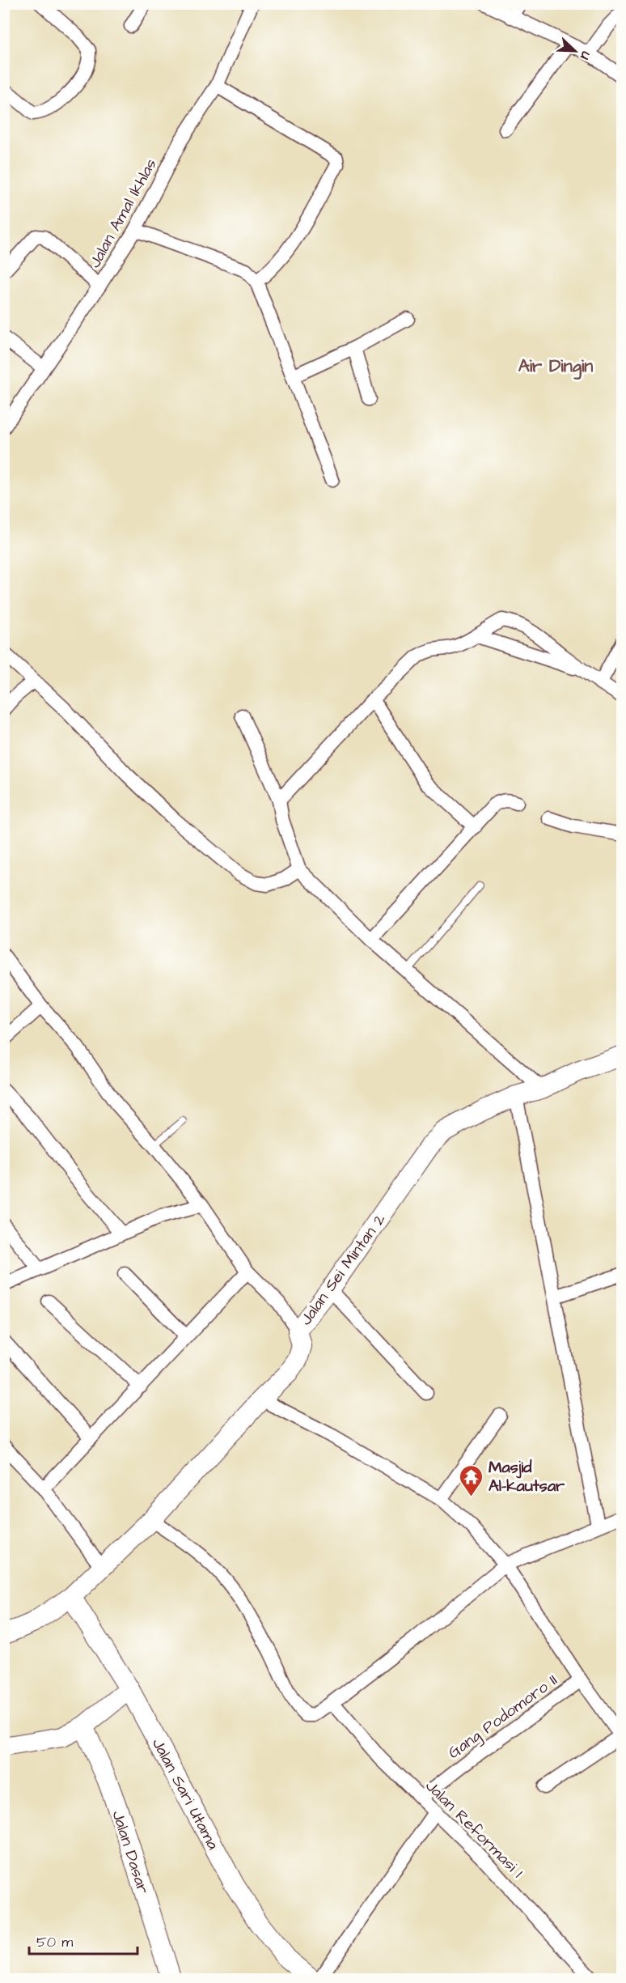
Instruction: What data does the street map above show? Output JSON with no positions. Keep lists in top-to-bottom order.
{
  "streets": {
    "street": [
      "Jalan Amal Ikhlas",
      "Jalan Sei Mintan 2",
      "Gang Podomoro II",
      "Jalan Sari Utama",
      "Jalan Reformasi 1",
      "Jalan Dasar"
    ]
  },
  "crossings": [
    ["Jalan Sei Mintan 2", "Jalan Sari Utama"],
    ["Gang Podomoro II", "Jalan Reformasi 1"]
  ],
  "districts": ["Air Dingin"],
  "places": {
    "temple": ["Masjid Al-kautsar"]
  },
  "scale_bar": "50 m",
  "north": "bottom right"
}
